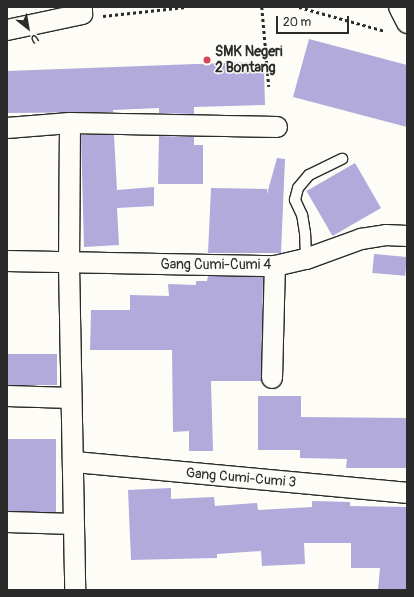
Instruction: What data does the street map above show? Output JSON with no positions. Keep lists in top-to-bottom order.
{
  "streets": {
    "street": ["Gang Cumi-Cumi 4", "Gang Cumi-Cumi 3"]
  },
  "places": ["SMK Negeri 2 Bontang"],
  "scale_bar": "20 m",
  "north": "bottom right"
}
